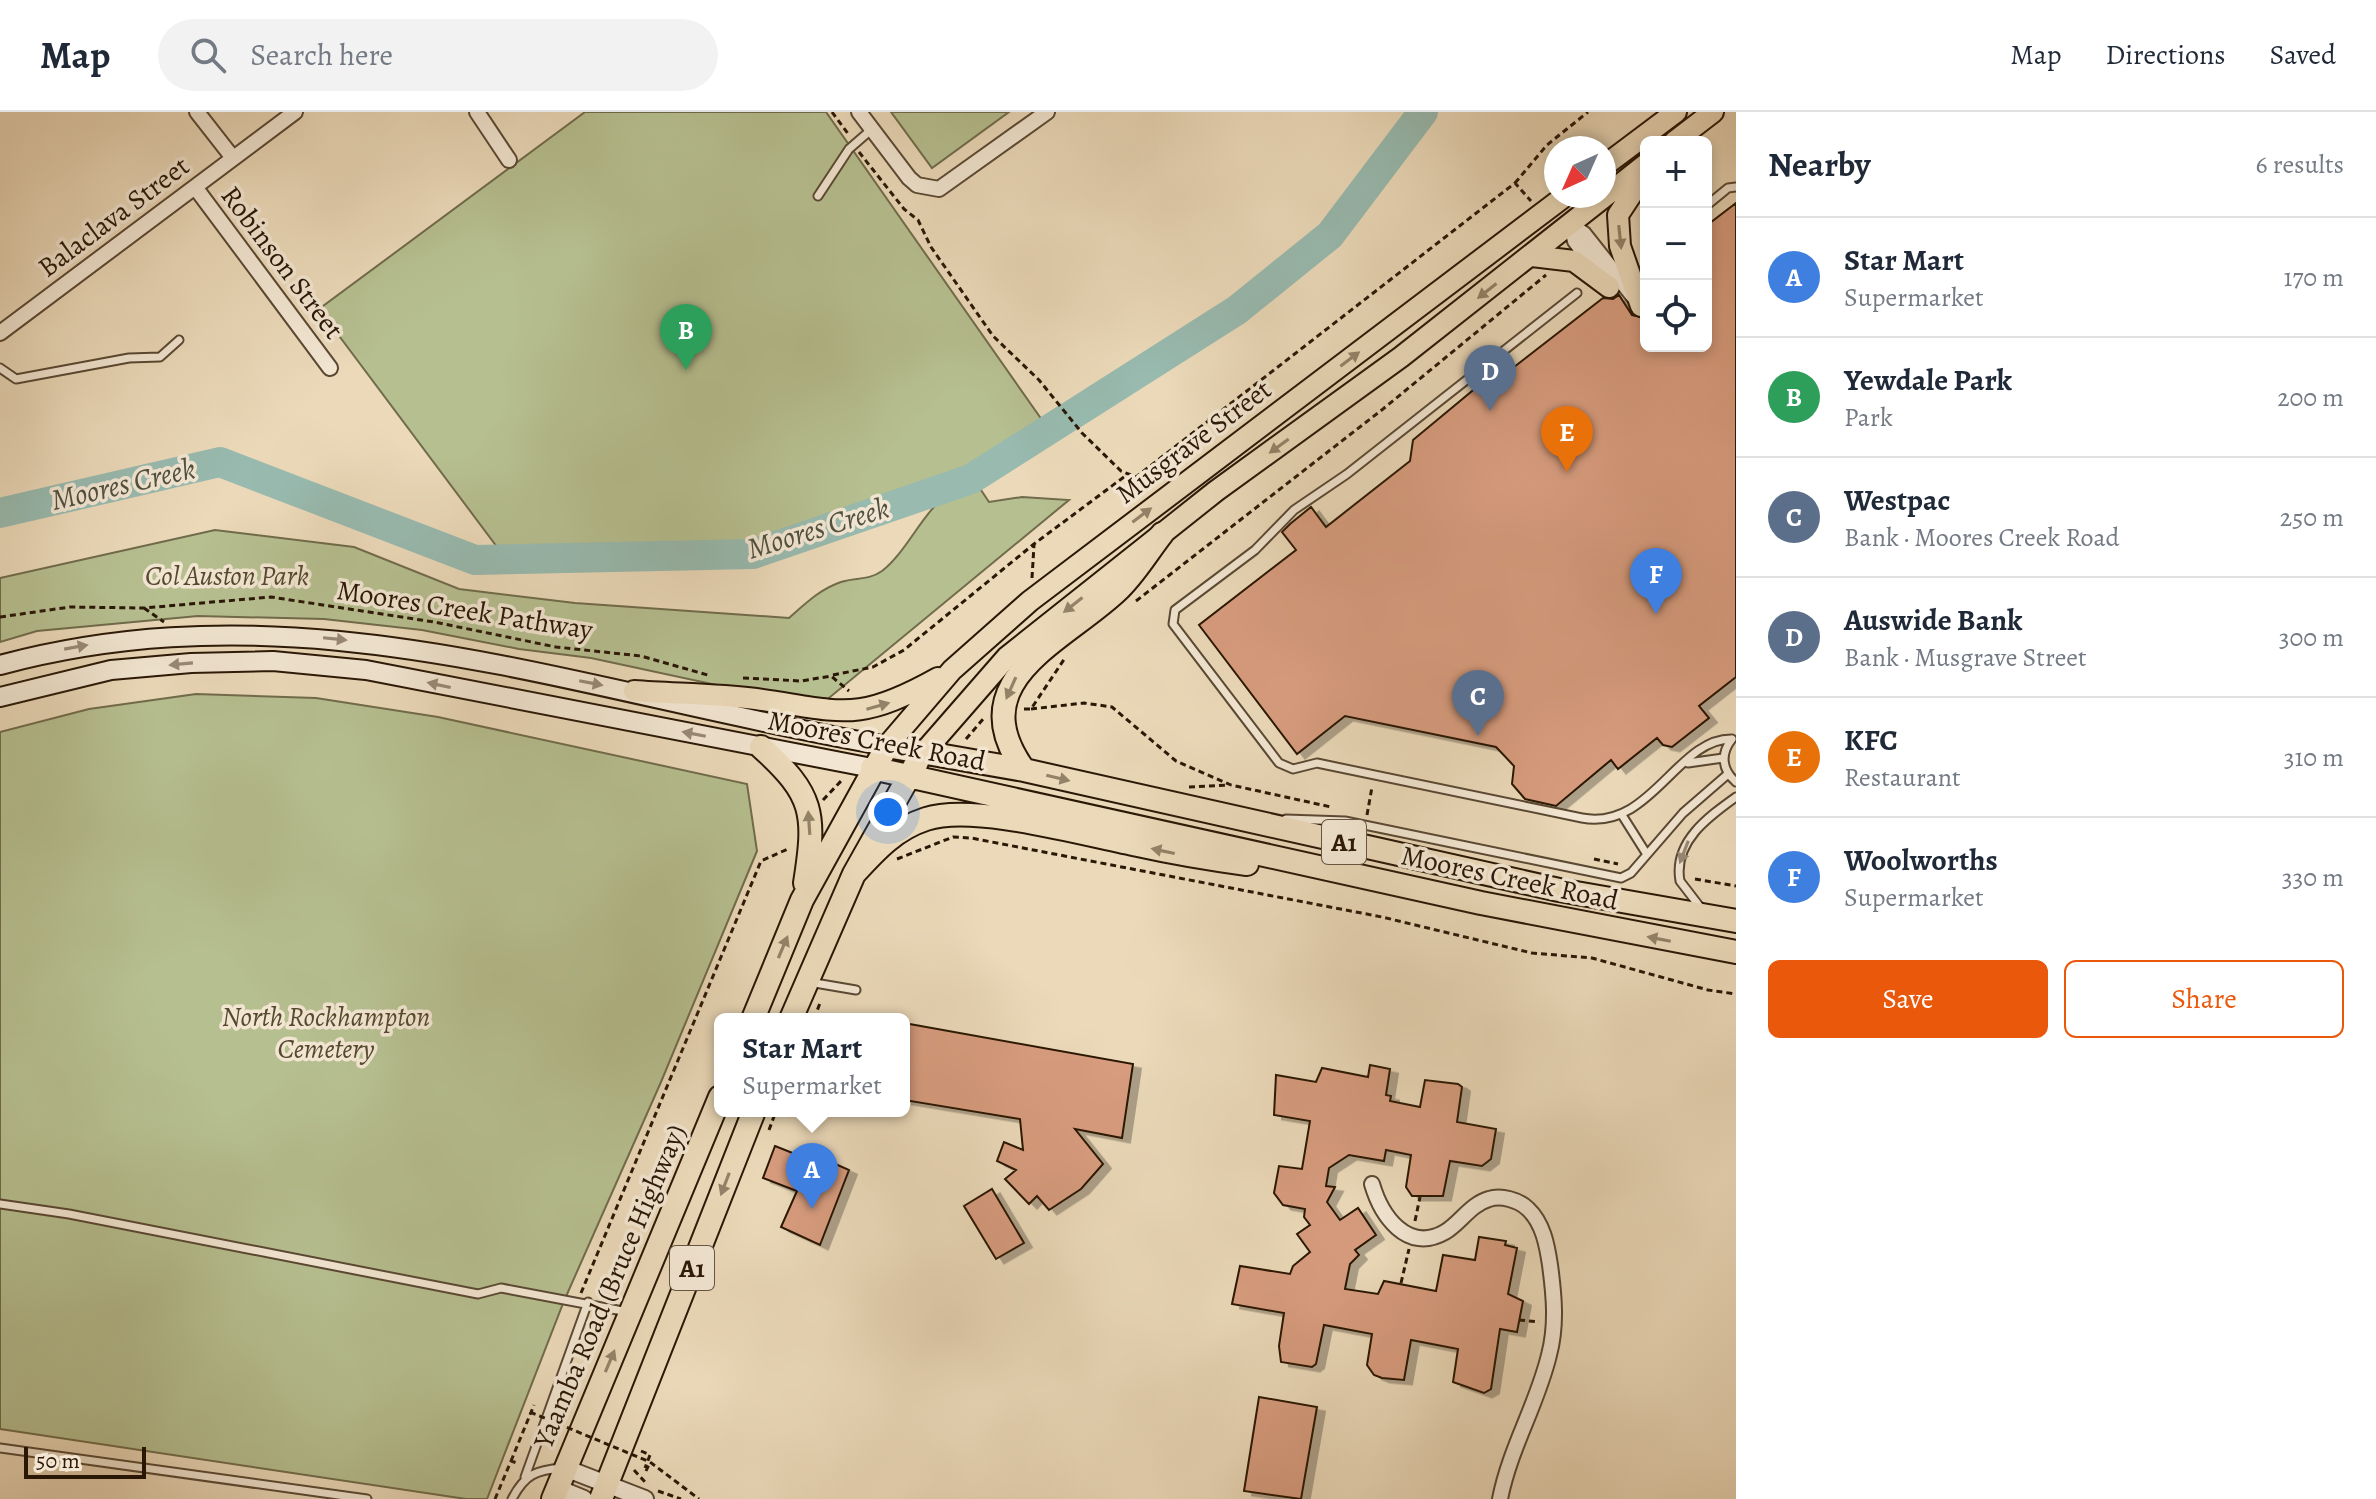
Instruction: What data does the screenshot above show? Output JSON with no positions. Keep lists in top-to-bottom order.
{
  "streets": {
    "highway": ["Moores Creek Road", "A1", "Yaamba Road (Bruce Highway)"],
    "main road": ["Musgrave Street"],
    "street": ["Balaclava Street", "Robinson Street"],
    "path": ["Moores Creek Pathway"]
  },
  "crossings": [
    ["Balaclava Street", "Robinson Street"],
    ["Musgrave Street", "Moores Creek Road"],
    ["Musgrave Street", "A1"],
    ["Moores Creek Road", "A1"]
  ],
  "water": ["Moores Creek"],
  "parks": ["Col Auston Park", "North Rockhampton Cemetery"],
  "scale_bar": "50 m",
  "north": "bottom left",
  "page": {
    "header": "Map",
    "search": "Search here",
    "nav": ["Map", "Directions", "Saved"],
    "heading": ["Nearby", "6 results"],
    "map_buttons": ["+", "−"],
    "list": [
      {
        "mark": "A",
        "name": "Star Mart",
        "note": "Supermarket",
        "value": "170 m"
      },
      {
        "mark": "B",
        "name": "Yewdale Park",
        "note": "Park",
        "value": "200 m"
      },
      {
        "mark": "C",
        "name": "Westpac",
        "note": "Bank · Moores Creek Road",
        "value": "250 m"
      },
      {
        "mark": "D",
        "name": "Auswide Bank",
        "note": "Bank · Musgrave Street",
        "value": "300 m"
      },
      {
        "mark": "E",
        "name": "KFC",
        "note": "Restaurant",
        "value": "310 m"
      },
      {
        "mark": "F",
        "name": "Woolworths",
        "note": "Supermarket",
        "value": "330 m"
      }
    ],
    "pins": [
      "B",
      "D",
      "E",
      "F",
      "C",
      "A"
    ],
    "buttons": ["Save", "Share"],
    "popup": ["Star Mart", "Supermarket"],
    "scale": "50 m"
  }
}
